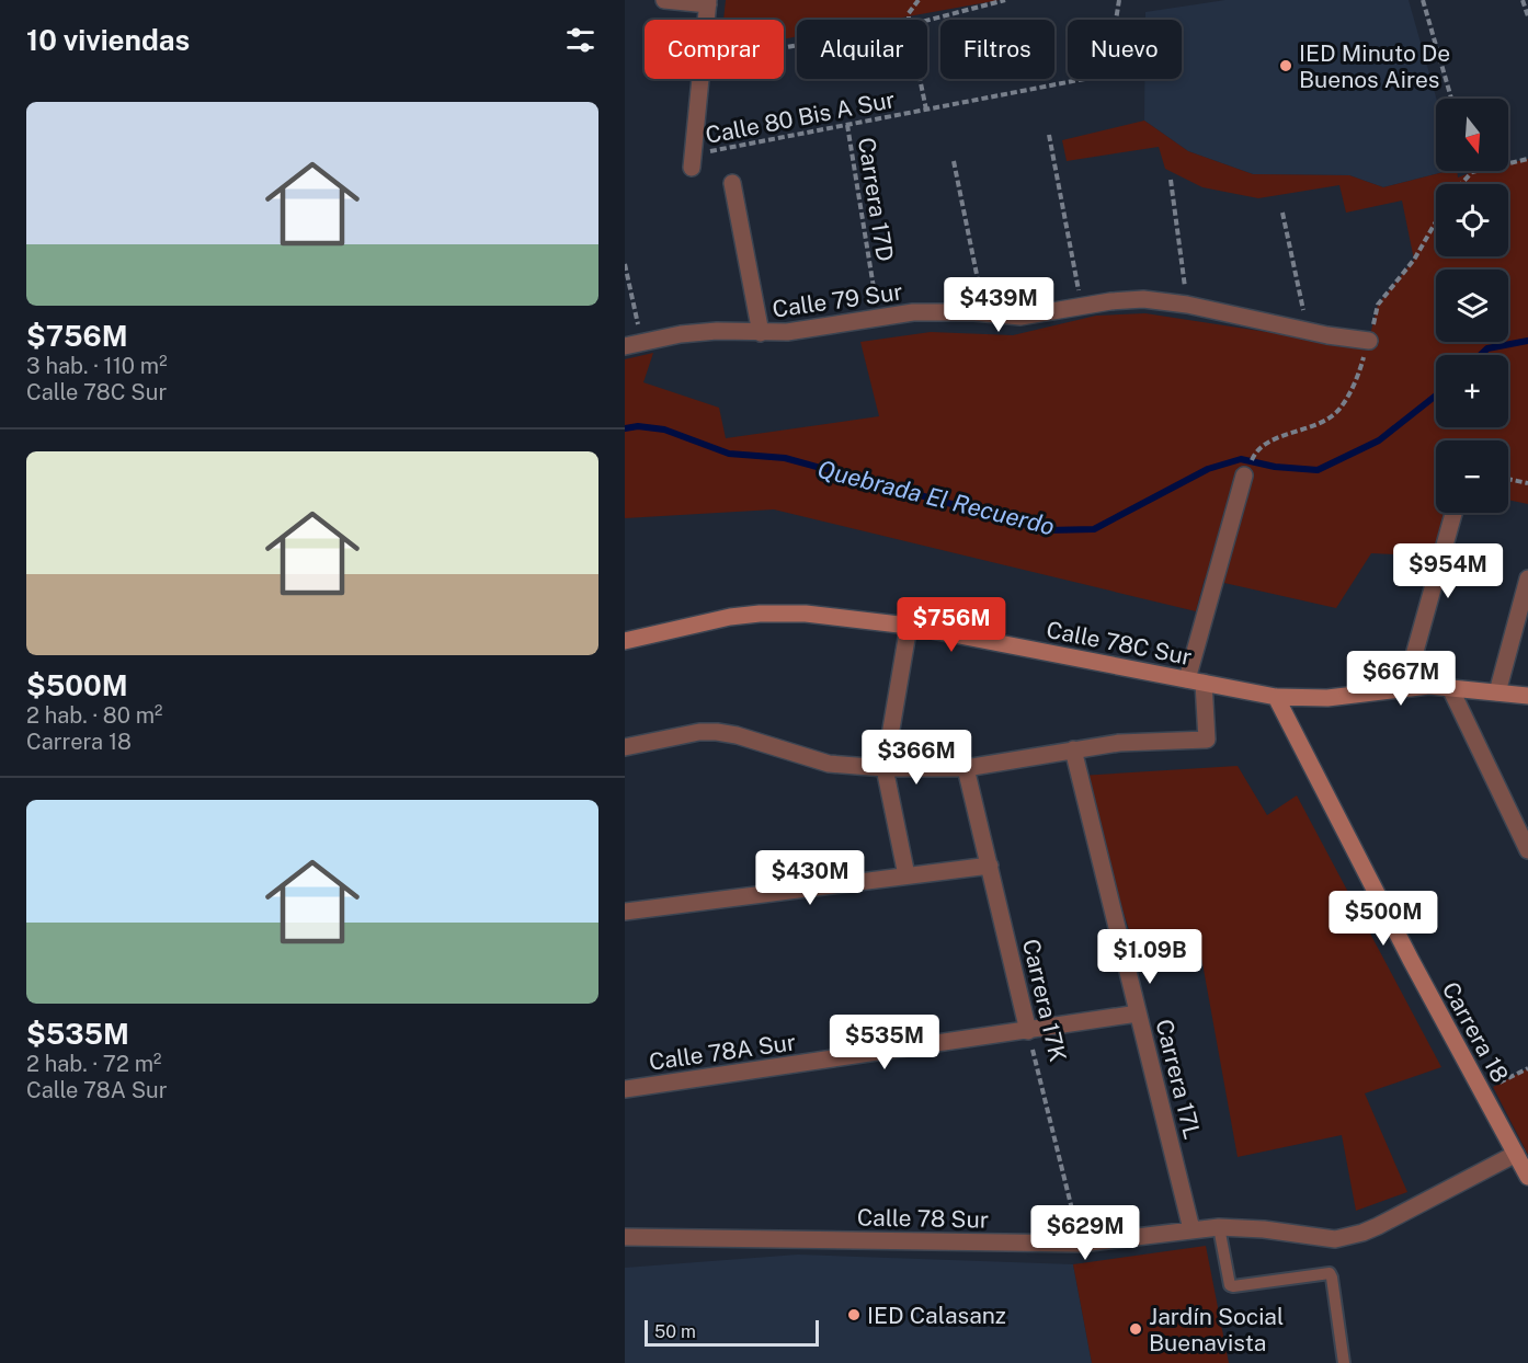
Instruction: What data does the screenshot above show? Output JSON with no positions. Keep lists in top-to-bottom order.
{
  "streets": {
    "street": [
      "Calle 79 Sur",
      "Calle 78C Sur",
      "Carrera 17K",
      "Carrera 18",
      "Calle 78A Sur",
      "Carrera 17L",
      "Calle 78 Sur"
    ],
    "path": ["Calle 80 Bis A Sur", "Carrera 17D"]
  },
  "crossings": [
    ["Calle 80 Bis A Sur", "Carrera 17D"],
    ["Carrera 17D", "Calle 79 Sur"],
    ["Calle 78C Sur", "Carrera 18"],
    ["Carrera 17K", "Calle 78A Sur"],
    ["Carrera 17K", "Calle 78 Sur"],
    ["Carrera 18", "Calle 78 Sur"],
    ["Calle 78A Sur", "Carrera 17L"],
    ["Carrera 17L", "Calle 78 Sur"]
  ],
  "water": ["Quebrada El Recuerdo"],
  "places": ["IED Minuto De Buenos Aires", "IED Calasanz", "Jardín Social Buenavista"],
  "scale_bar": "50 m",
  "north": "bottom",
  "page": {
    "heading": "10 viviendas",
    "chip": [
      "Comprar",
      "Alquilar",
      "Filtros",
      "Nuevo"
    ],
    "list": [
      {
        "name": "$756M",
        "note": "3 hab. · 110 m² · Calle 78C Sur"
      },
      {
        "name": "$500M",
        "note": "2 hab. · 80 m² · Carrera 18"
      },
      {
        "name": "$535M",
        "note": "2 hab. · 72 m² · Calle 78A Sur"
      }
    ],
    "map_buttons": ["+", "−"],
    "price": [
      "$439M",
      "$954M",
      "$756M",
      "$667M",
      "$366M",
      "$430M",
      "$500M",
      "$1.09B",
      "$535M",
      "$629M"
    ],
    "scale": "50 m"
  }
}
